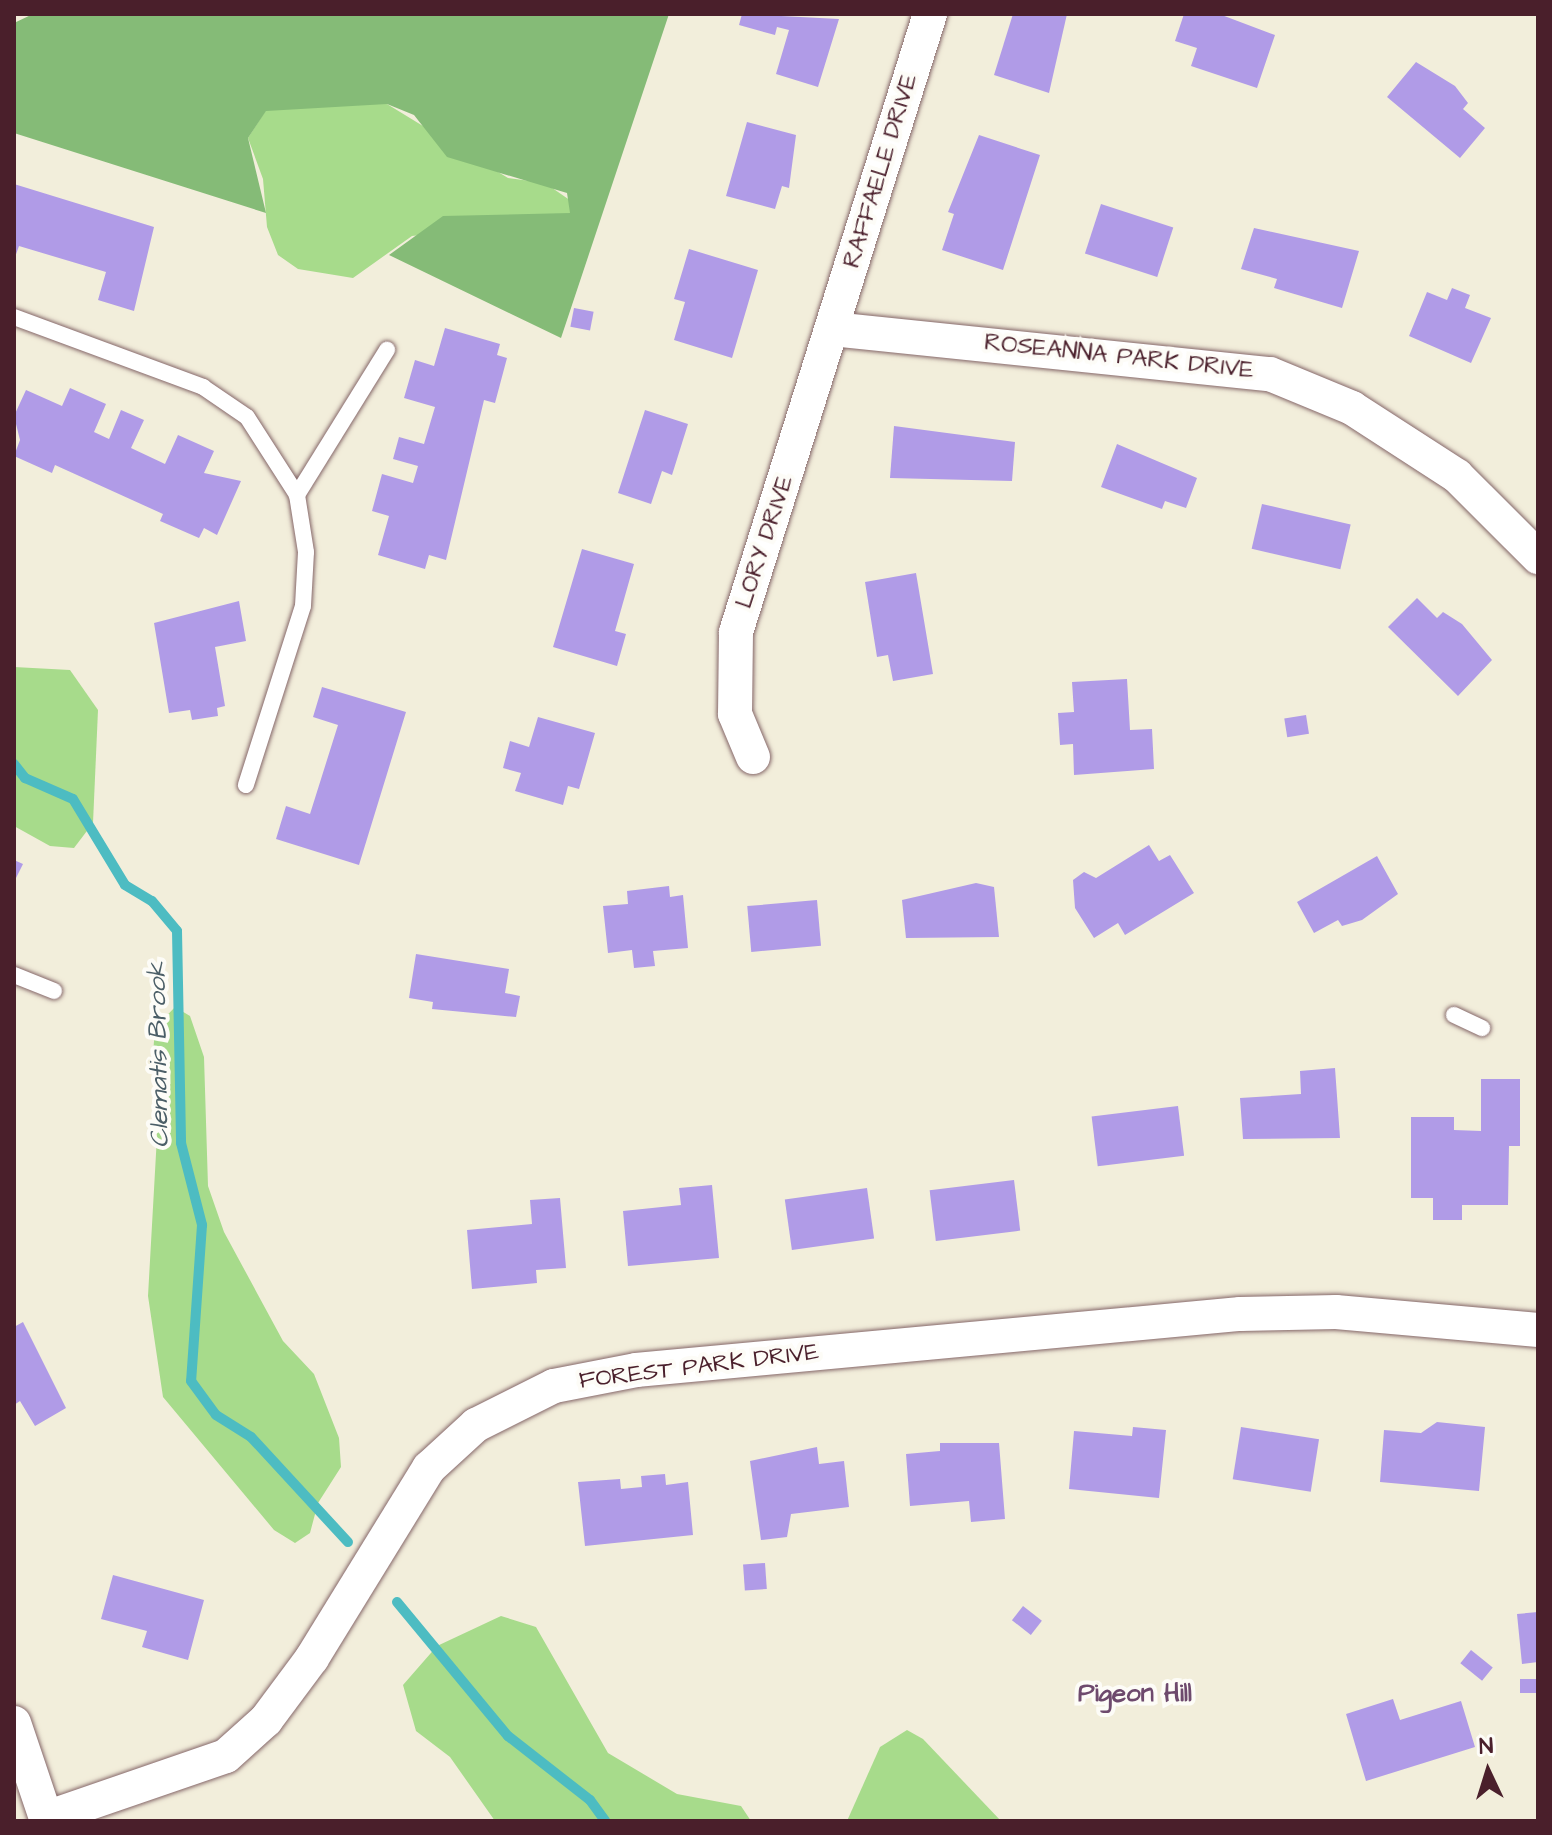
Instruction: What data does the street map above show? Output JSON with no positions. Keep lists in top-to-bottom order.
{
  "streets": {
    "street": [
      "RAFFAELE DRIVE",
      "ROSEANNA PARK DRIVE",
      "LORY DRIVE",
      "FOREST PARK DRIVE"
    ]
  },
  "crossings": [
    ["RAFFAELE DRIVE", "ROSEANNA PARK DRIVE"],
    ["RAFFAELE DRIVE", "LORY DRIVE"],
    ["ROSEANNA PARK DRIVE", "LORY DRIVE"]
  ],
  "districts": ["Pigeon Hill"],
  "water": ["Clematis Brook"],
  "north": "top"
}
